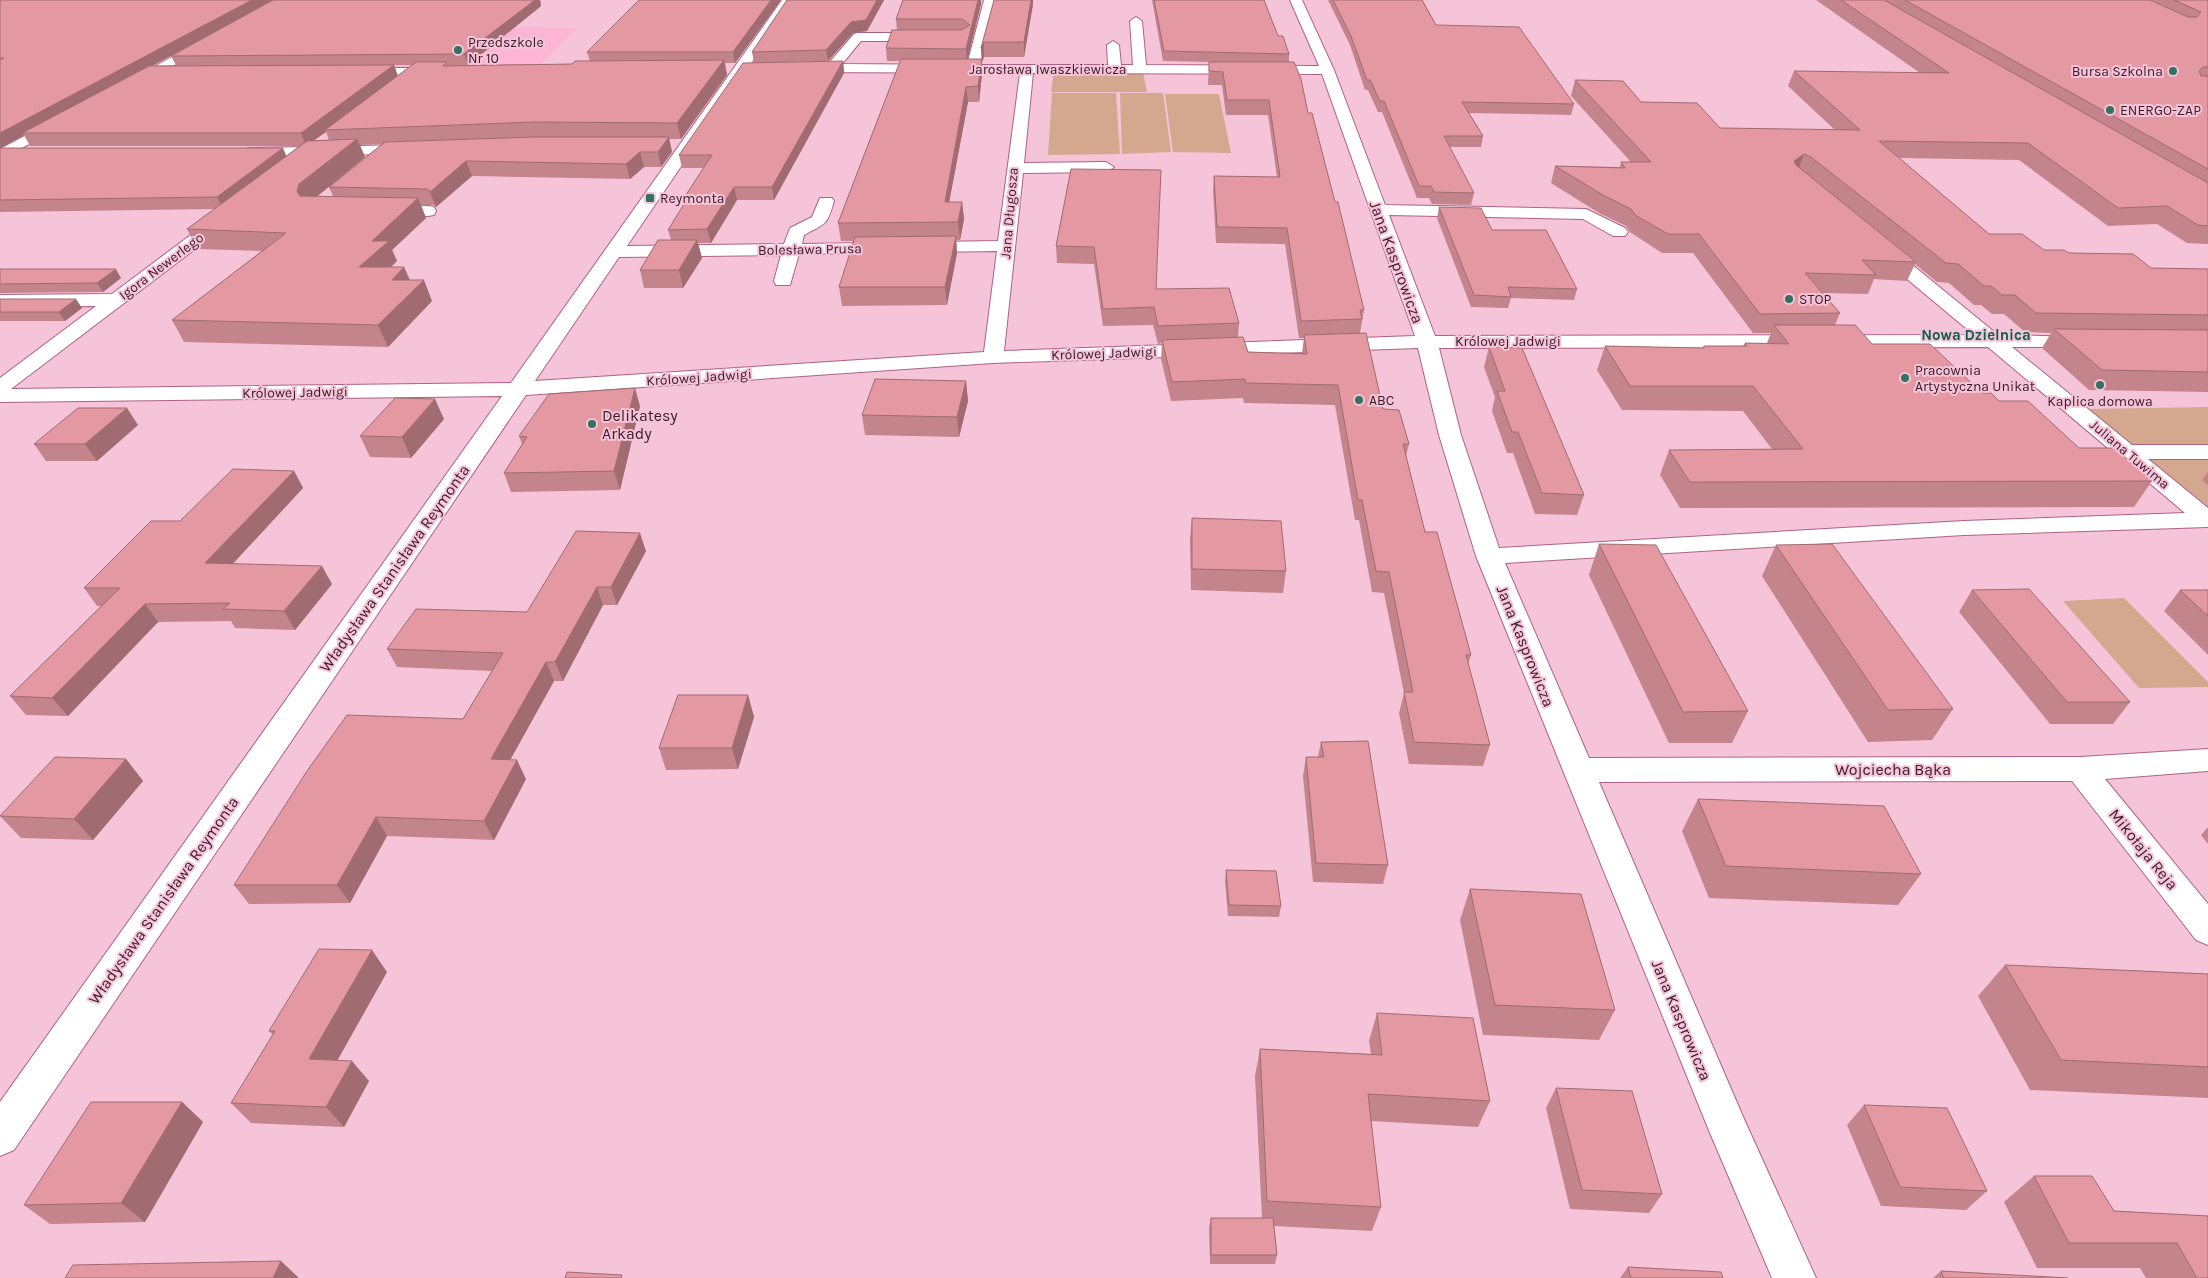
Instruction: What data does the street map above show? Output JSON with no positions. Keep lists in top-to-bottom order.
{
  "streets": {
    "street": [
      "Jarosława Iwaszkiewicza",
      "Jana Długosza",
      "Bolesława Prusa",
      "Jana Kasprowicza",
      "Igora Newerlego",
      "Królowej Jadwigi",
      "Juliana Tuwima",
      "Władysława Stanisława Reymonta",
      "Wojciecha Bąka",
      "Mikołaja Reja"
    ]
  },
  "crossings": [
    ["Jarosława Iwaszkiewicza", "Jana Długosza"],
    ["Jarosława Iwaszkiewicza", "Jana Kasprowicza"],
    ["Jana Długosza", "Bolesława Prusa"],
    ["Jana Długosza", "Królowej Jadwigi"],
    ["Bolesława Prusa", "Władysława Stanisława Reymonta"],
    ["Jana Kasprowicza", "Królowej Jadwigi"],
    ["Jana Kasprowicza", "Wojciecha Bąka"],
    ["Królowej Jadwigi", "Juliana Tuwima"],
    ["Królowej Jadwigi", "Władysława Stanisława Reymonta"],
    ["Wojciecha Bąka", "Mikołaja Reja"]
  ],
  "districts": ["Nowa Dzielnica"],
  "places": {
    "other": [
      "Przedszkole Nr 10",
      "Bursa Szkolna",
      "ENERGO-ZAP",
      "STOP",
      "Pracownia Artystyczna Unikat",
      "Kaplica domowa",
      "ABC",
      "Delikatesy Arkady"
    ],
    "transit": ["Reymonta"]
  }
}
